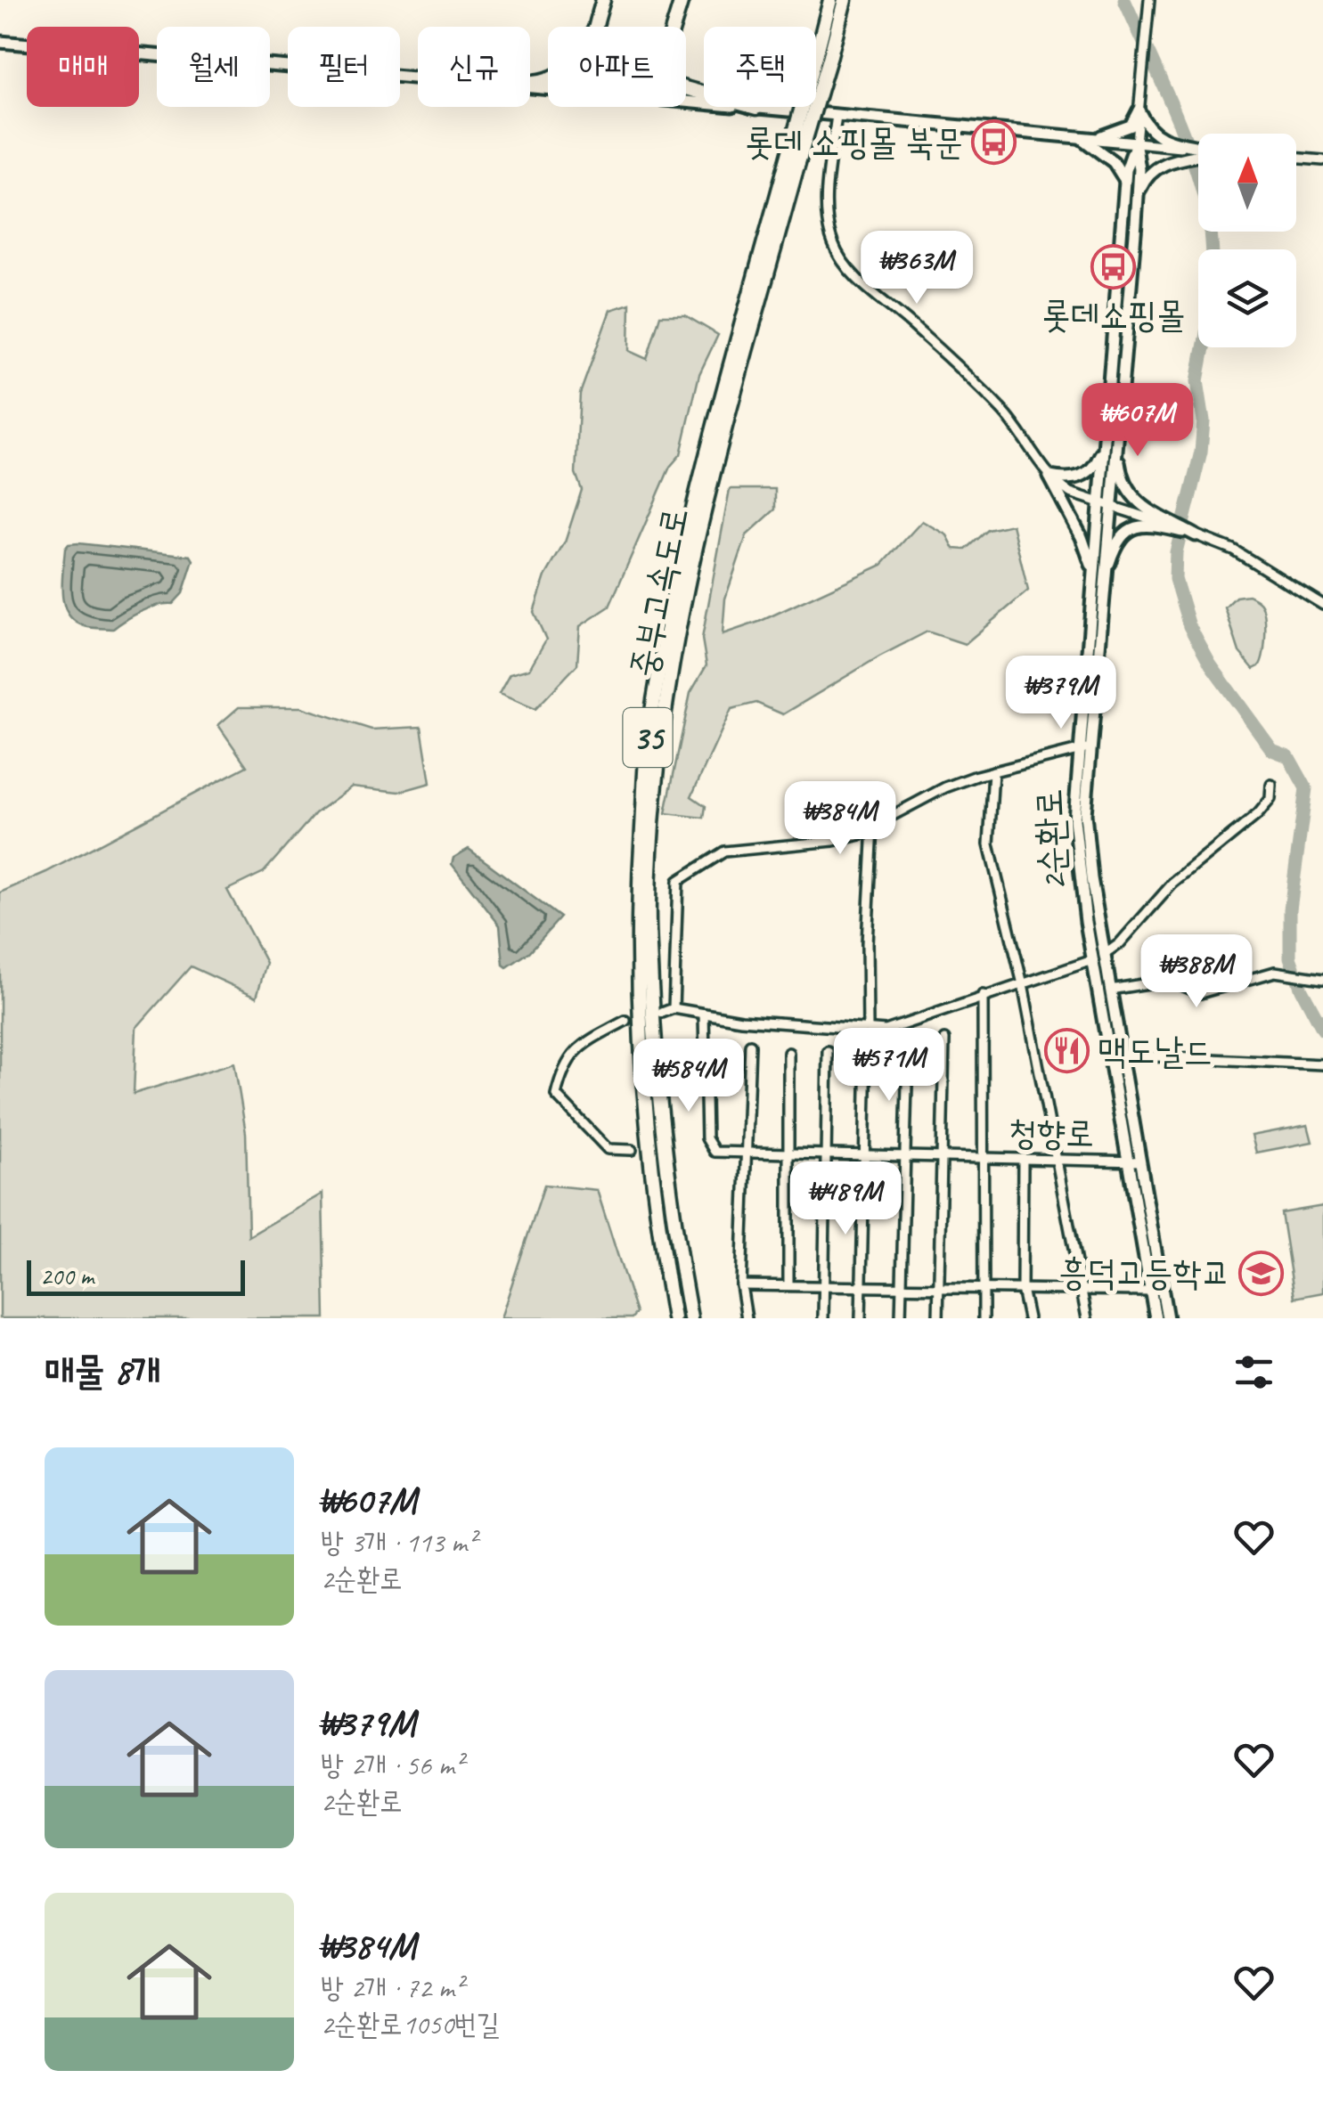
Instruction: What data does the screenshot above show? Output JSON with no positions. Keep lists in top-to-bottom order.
{
  "streets": {
    "highway": ["중부고속도로", "35"],
    "main road": ["2순환로"],
    "street": ["청향로"]
  },
  "crossings": [
    ["2순환로", "청향로"]
  ],
  "places": {
    "bus stop": ["롯데 쇼핑몰 북문", "롯데쇼핑몰"],
    "restaurant": ["맥도날드"],
    "school or university": ["흥덕고등학교"]
  },
  "scale_bar": "200 m",
  "north": "top",
  "page": {
    "chip": [
      "매매",
      "월세",
      "필터",
      "신규",
      "아파트",
      "주택"
    ],
    "price": [
      "₩363M",
      "₩607M",
      "₩379M",
      "₩384M",
      "₩388M",
      "₩571M",
      "₩584M",
      "₩489M"
    ],
    "scale": "200 m",
    "heading": "매물 8개",
    "list": [
      {
        "name": "₩607M",
        "note": "방 3개 · 113 m² · 2순환로"
      },
      {
        "name": "₩379M",
        "note": "방 2개 · 56 m² · 2순환로"
      },
      {
        "name": "₩384M",
        "note": "방 2개 · 72 m² · 2순환로1050번길"
      }
    ]
  }
}
